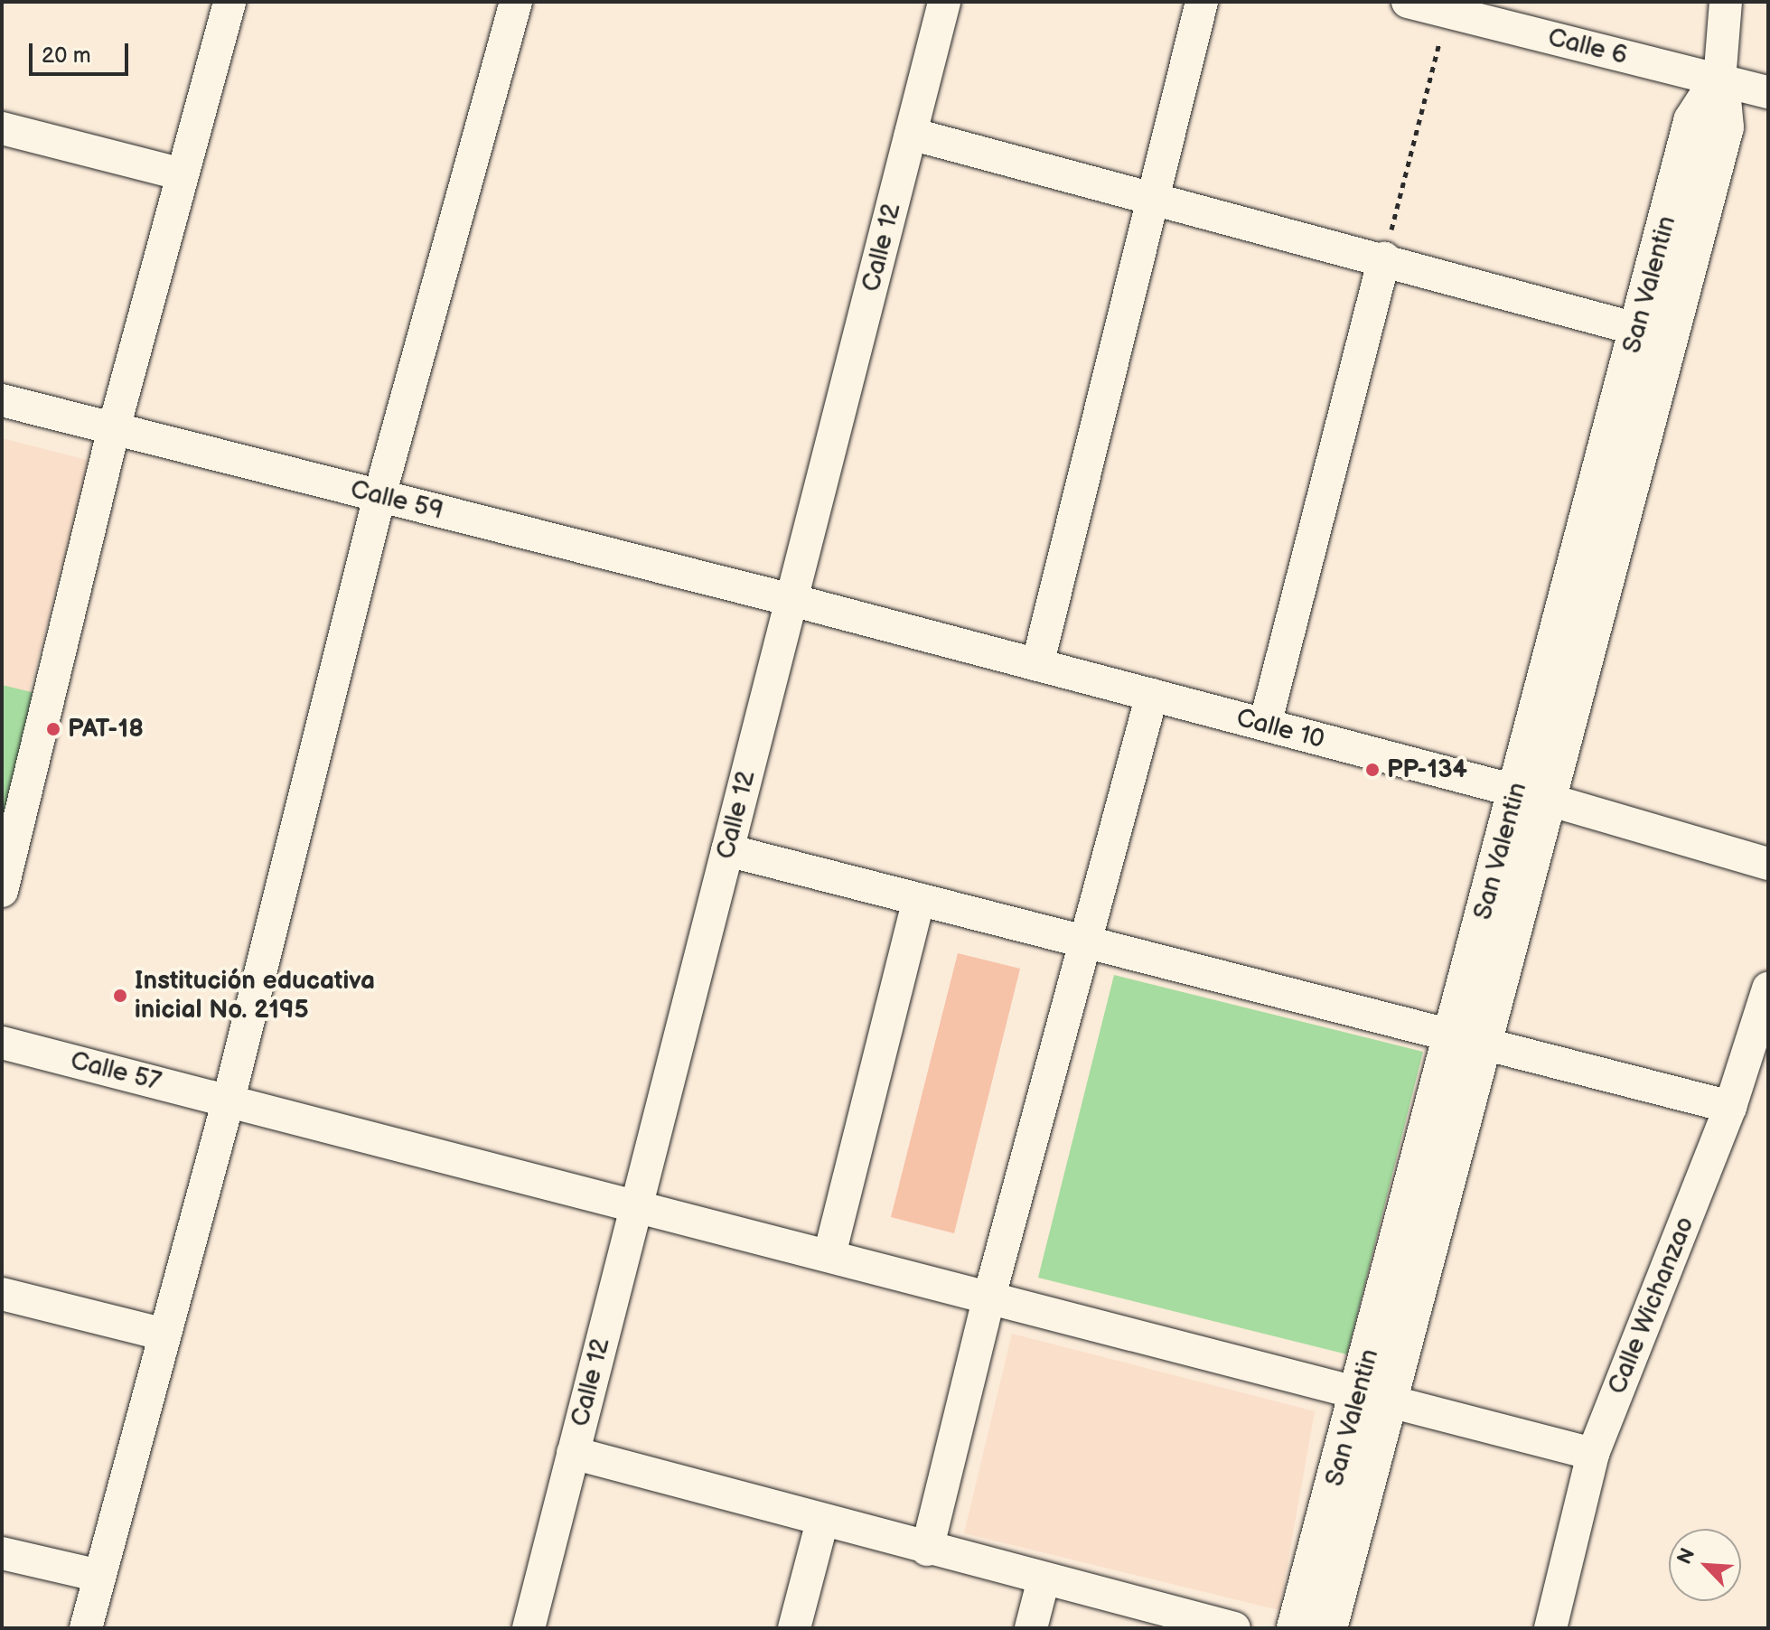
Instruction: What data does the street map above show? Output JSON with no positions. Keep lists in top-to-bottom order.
{
  "streets": {
    "main road": ["San Valentin"],
    "street": [
      "Calle 6",
      "Calle 12",
      "Calle 59",
      "Calle 10",
      "Calle 57",
      "Calle Wichanzao"
    ]
  },
  "crossings": [
    ["Calle 6", "San Valentin"],
    ["Calle 12", "Calle 59"],
    ["Calle 12", "Calle 10"],
    ["Calle 12", "Calle 57"],
    ["San Valentin", "Calle 10"],
    ["San Valentin", "Calle 57"],
    ["Calle 59", "Calle 10"],
    ["Calle 57", "Calle Wichanzao"]
  ],
  "places": ["PAT-18", "PP-134", "Institución educativa inicial No. 2195"],
  "scale_bar": "20 m",
  "north": "top left"
}
